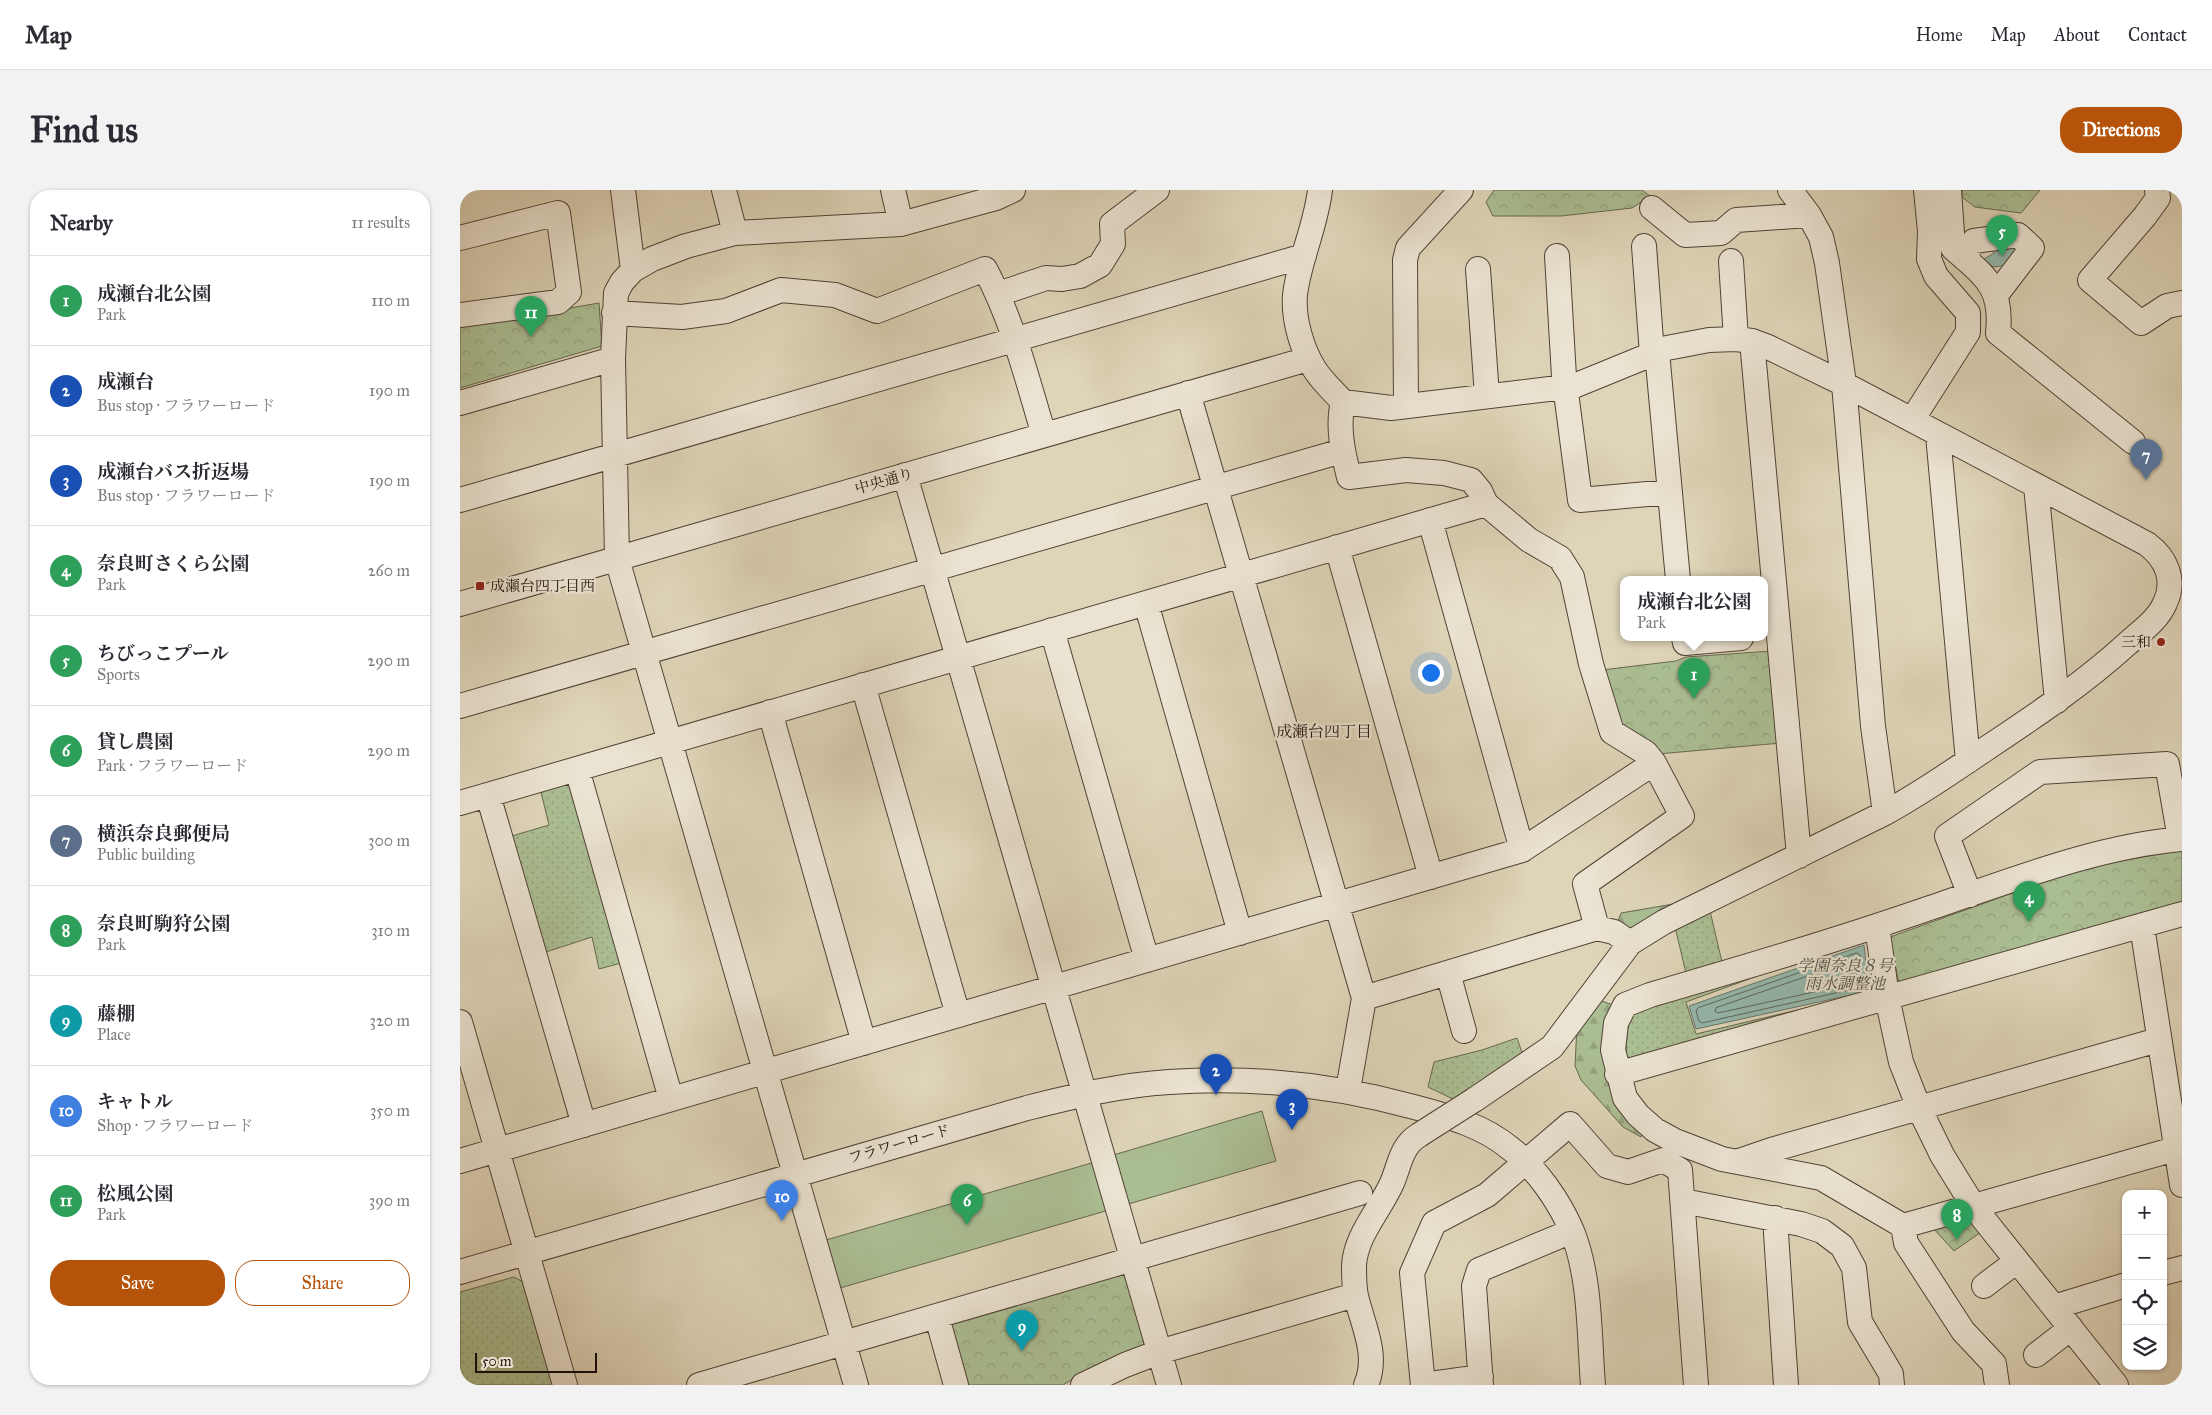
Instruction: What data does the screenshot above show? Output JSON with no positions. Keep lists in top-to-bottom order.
{
  "streets": {
    "street": ["中央通り", "フラワーロード"]
  },
  "districts": ["成瀬台四丁目"],
  "water": ["学園奈良８号 雨水調整池"],
  "places": {
    "transit": ["成瀬台四丁目西"],
    "other": ["三和"]
  },
  "scale_bar": "50 m",
  "page": {
    "header": "Map",
    "nav": [
      "Home",
      "Map",
      "About",
      "Contact"
    ],
    "buttons": [
      "Directions",
      ["Save", "Share"]
    ],
    "title": "Find us",
    "heading": ["Nearby", "11 results"],
    "pins": [
      "5",
      "11",
      "7",
      "1",
      "4",
      "2",
      "3",
      "10",
      "6",
      "8",
      "9"
    ],
    "list": [
      {
        "mark": "1",
        "name": "成瀬台北公園",
        "note": "Park",
        "value": "110 m"
      },
      {
        "mark": "2",
        "name": "成瀬台",
        "note": "Bus stop · フラワーロード",
        "value": "190 m"
      },
      {
        "mark": "3",
        "name": "成瀬台バス折返場",
        "note": "Bus stop · フラワーロード",
        "value": "190 m"
      },
      {
        "mark": "4",
        "name": "奈良町さくら公園",
        "note": "Park",
        "value": "260 m"
      },
      {
        "mark": "5",
        "name": "ちびっこプール",
        "note": "Sports",
        "value": "290 m"
      },
      {
        "mark": "6",
        "name": "貸し農園",
        "note": "Park · フラワーロード",
        "value": "290 m"
      },
      {
        "mark": "7",
        "name": "横浜奈良郵便局",
        "note": "Public building",
        "value": "300 m"
      },
      {
        "mark": "8",
        "name": "奈良町駒狩公園",
        "note": "Park",
        "value": "310 m"
      },
      {
        "mark": "9",
        "name": "藤棚",
        "note": "Place",
        "value": "320 m"
      },
      {
        "mark": "10",
        "name": "キャトル",
        "note": "Shop · フラワーロード",
        "value": "350 m"
      },
      {
        "mark": "11",
        "name": "松風公園",
        "note": "Park",
        "value": "390 m"
      }
    ],
    "popup": ["成瀬台北公園", "Park"],
    "map_buttons": ["+", "−"],
    "scale": "50 m"
  }
}
